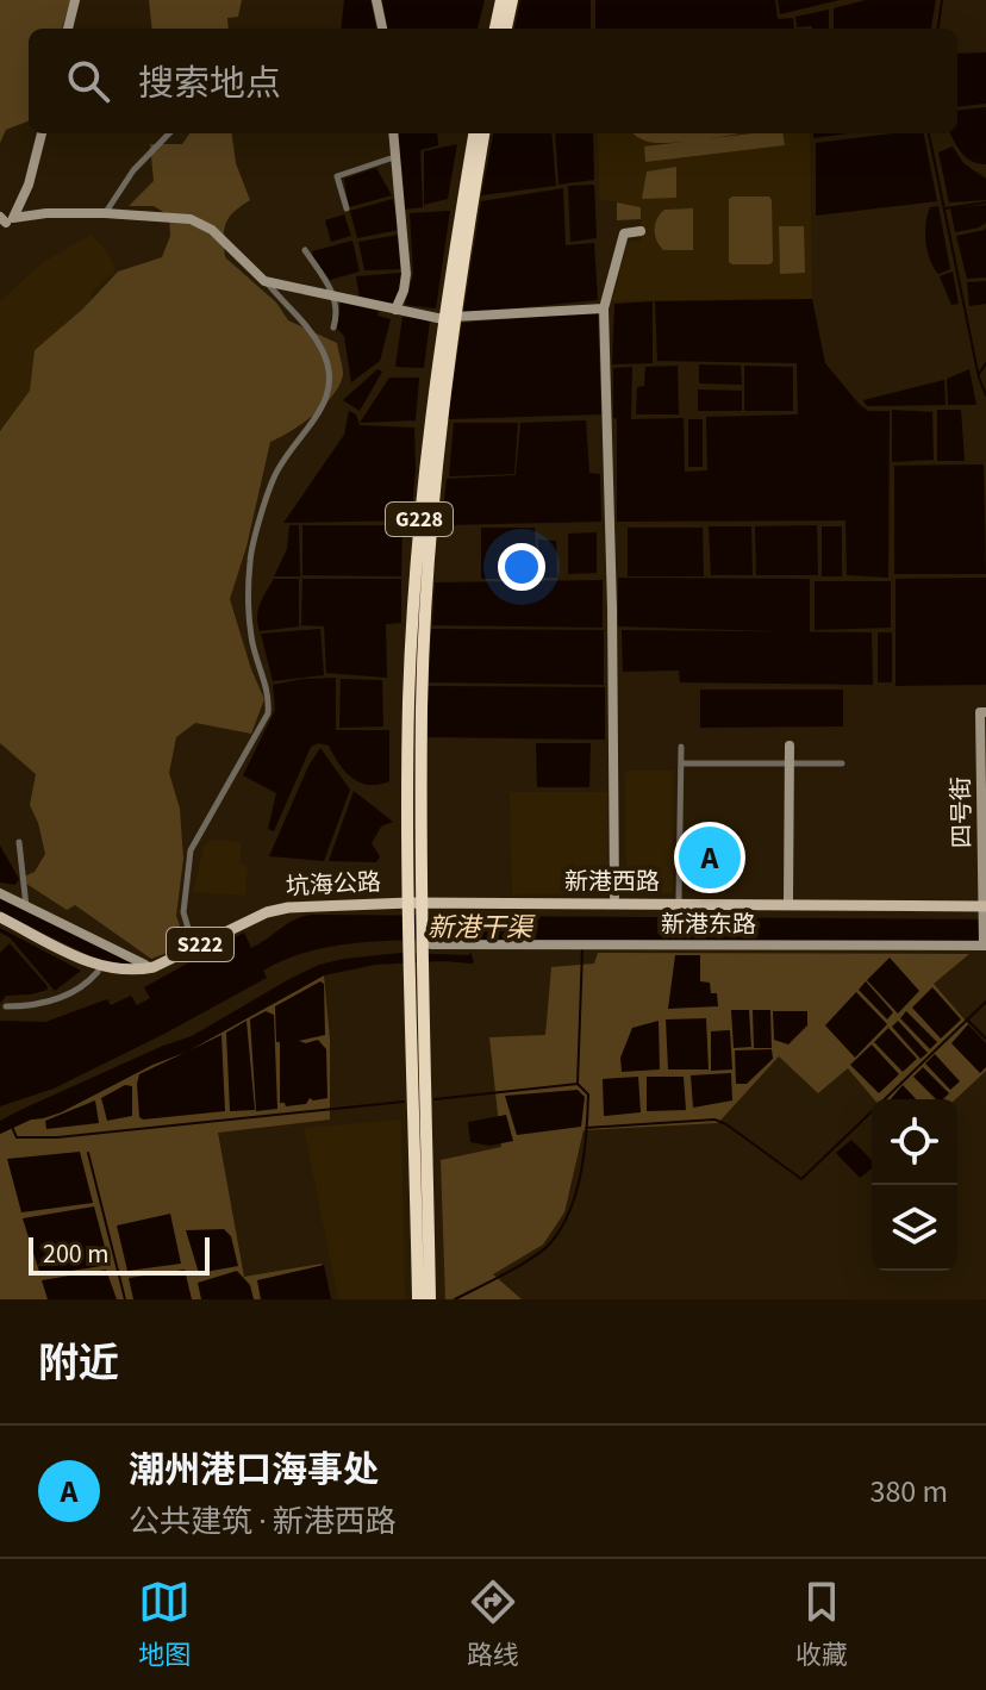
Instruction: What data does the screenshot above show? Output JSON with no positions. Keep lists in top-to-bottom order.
{
  "streets": {
    "highway": ["G228"],
    "main road": [
      "四号街",
      "新港西路",
      "坑海公路",
      "新港东路",
      "S222"
    ]
  },
  "crossings": [
    ["G228", "新港西路"],
    ["G228", "坑海公路"],
    ["G228", "新港东路"],
    ["四号街", "新港西路"],
    ["四号街", "新港东路"],
    ["新港西路", "坑海公路"]
  ],
  "water": ["新港干渠"],
  "scale_bar": "200 m",
  "page": {
    "search": "搜索地点",
    "pins": "A",
    "scale": "200 m",
    "heading": "附近",
    "list": [
      {
        "mark": "A",
        "name": "潮州港口海事处",
        "note": "公共建筑 · 新港西路",
        "value": "380 m"
      }
    ],
    "nav": ["地图", "路线", "收藏"]
  }
}
